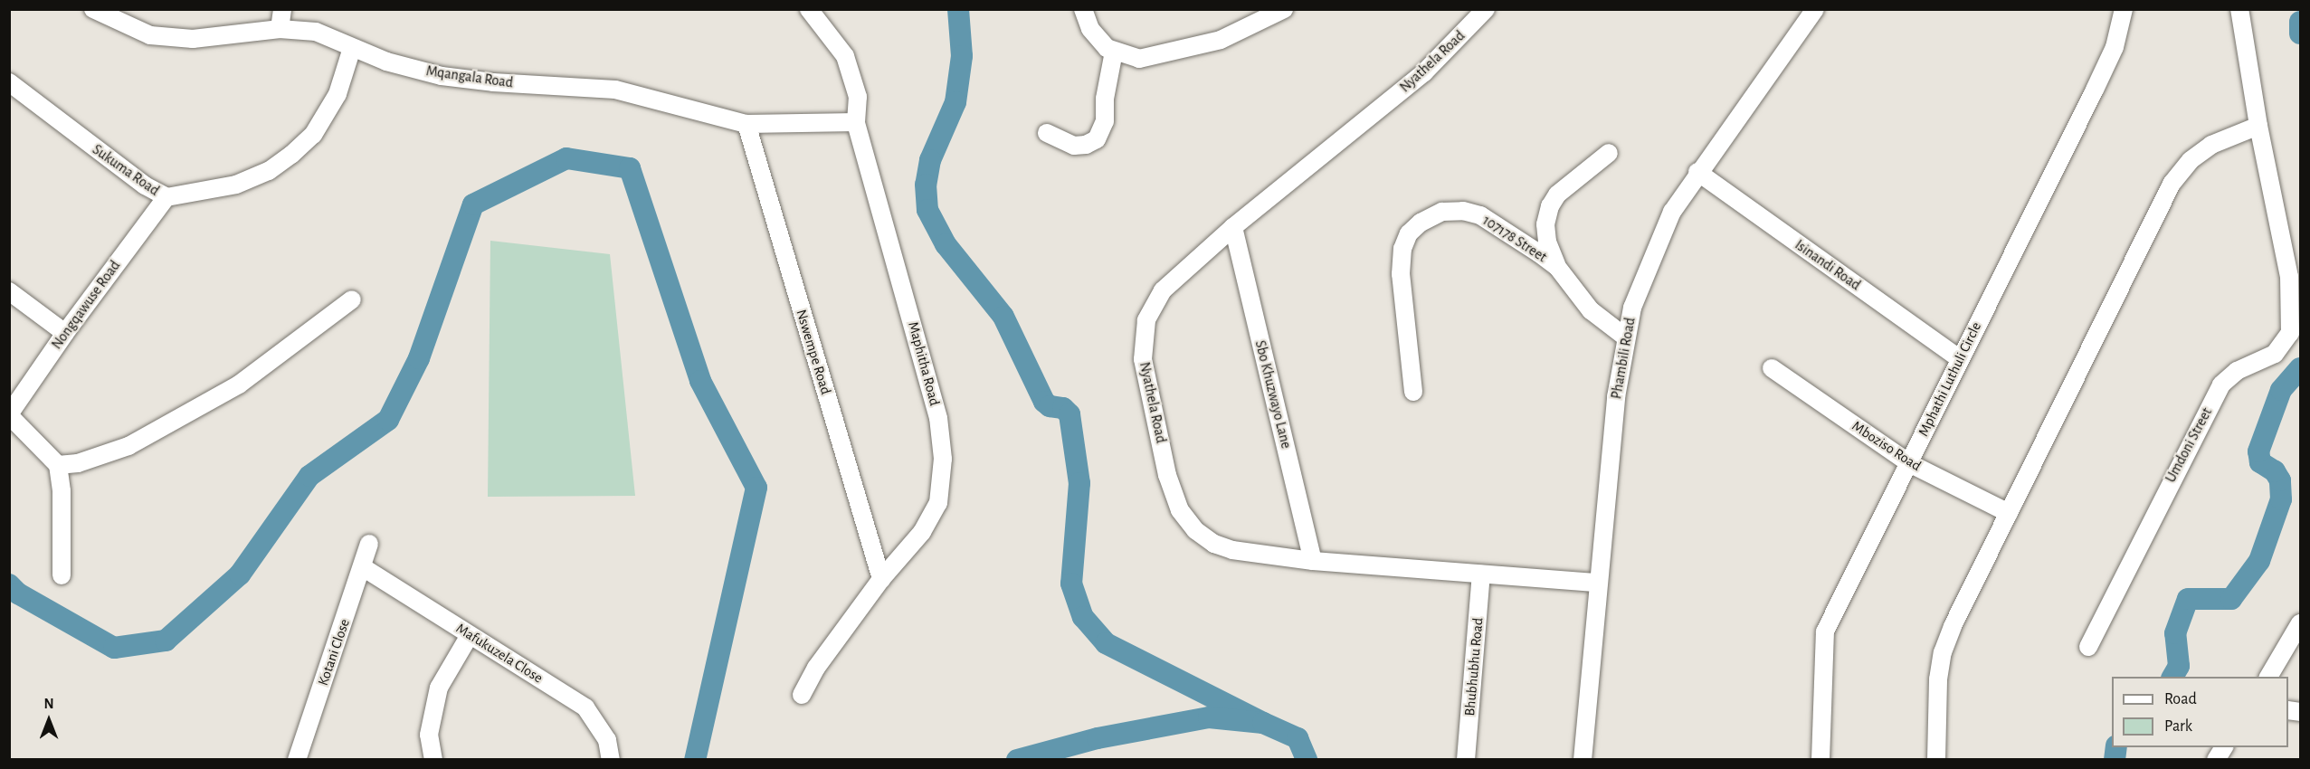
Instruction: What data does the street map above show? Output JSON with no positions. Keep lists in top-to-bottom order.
{
  "streets": {
    "street": [
      "Nyathela Road",
      "Mqangala Road",
      "Sukuma Road",
      "107178 Street",
      "Isinandi Road",
      "Nongqawuse Road",
      "Nswempe Road",
      "Phambili Road",
      "Maphitha Road",
      "Mphathi Luthuli Circle",
      "Sbo Khuzwayo Lane",
      "Umdoni Street",
      "Mboziso Road",
      "Kotani Close",
      "Mafukuzela Close",
      "Bhubhubhu Road"
    ]
  },
  "crossings": [
    ["Nyathela Road", "Phambili Road"],
    ["Nyathela Road", "Sbo Khuzwayo Lane"],
    ["Nyathela Road", "Bhubhubhu Road"],
    ["Mqangala Road", "Sukuma Road"],
    ["Mqangala Road", "Nswempe Road"],
    ["Mqangala Road", "Maphitha Road"],
    ["Sukuma Road", "Nongqawuse Road"],
    ["107178 Street", "Phambili Road"],
    ["Isinandi Road", "Phambili Road"],
    ["Isinandi Road", "Mphathi Luthuli Circle"],
    ["Nswempe Road", "Maphitha Road"],
    ["Mphathi Luthuli Circle", "Mboziso Road"],
    ["Kotani Close", "Mafukuzela Close"]
  ],
  "legend": ["Road", "Park"],
  "north": "top"
}
